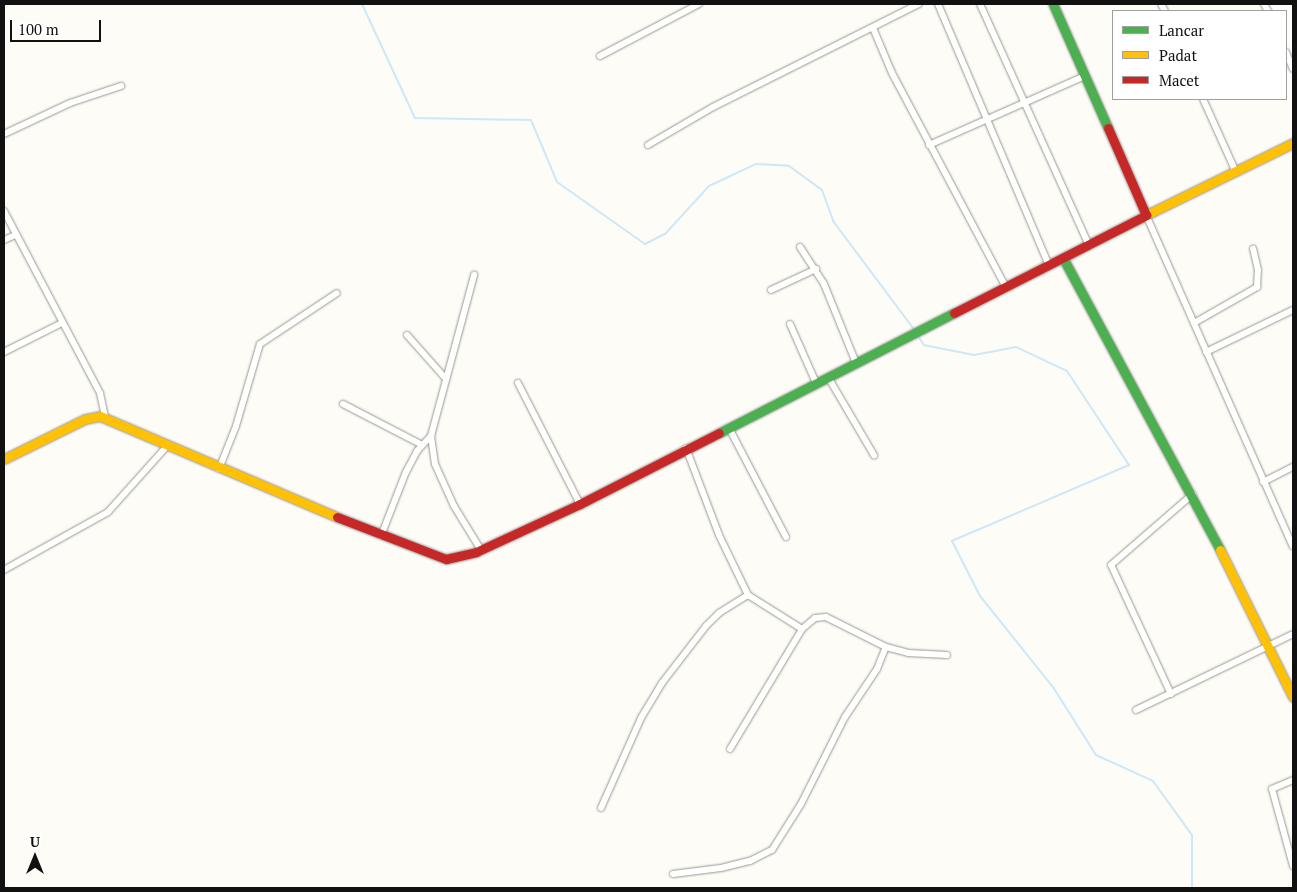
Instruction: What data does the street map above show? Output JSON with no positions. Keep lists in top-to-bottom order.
{
  "legend": ["Lancar", "Padat", "Macet"],
  "scale_bar": "100 m",
  "north": "top"
}
